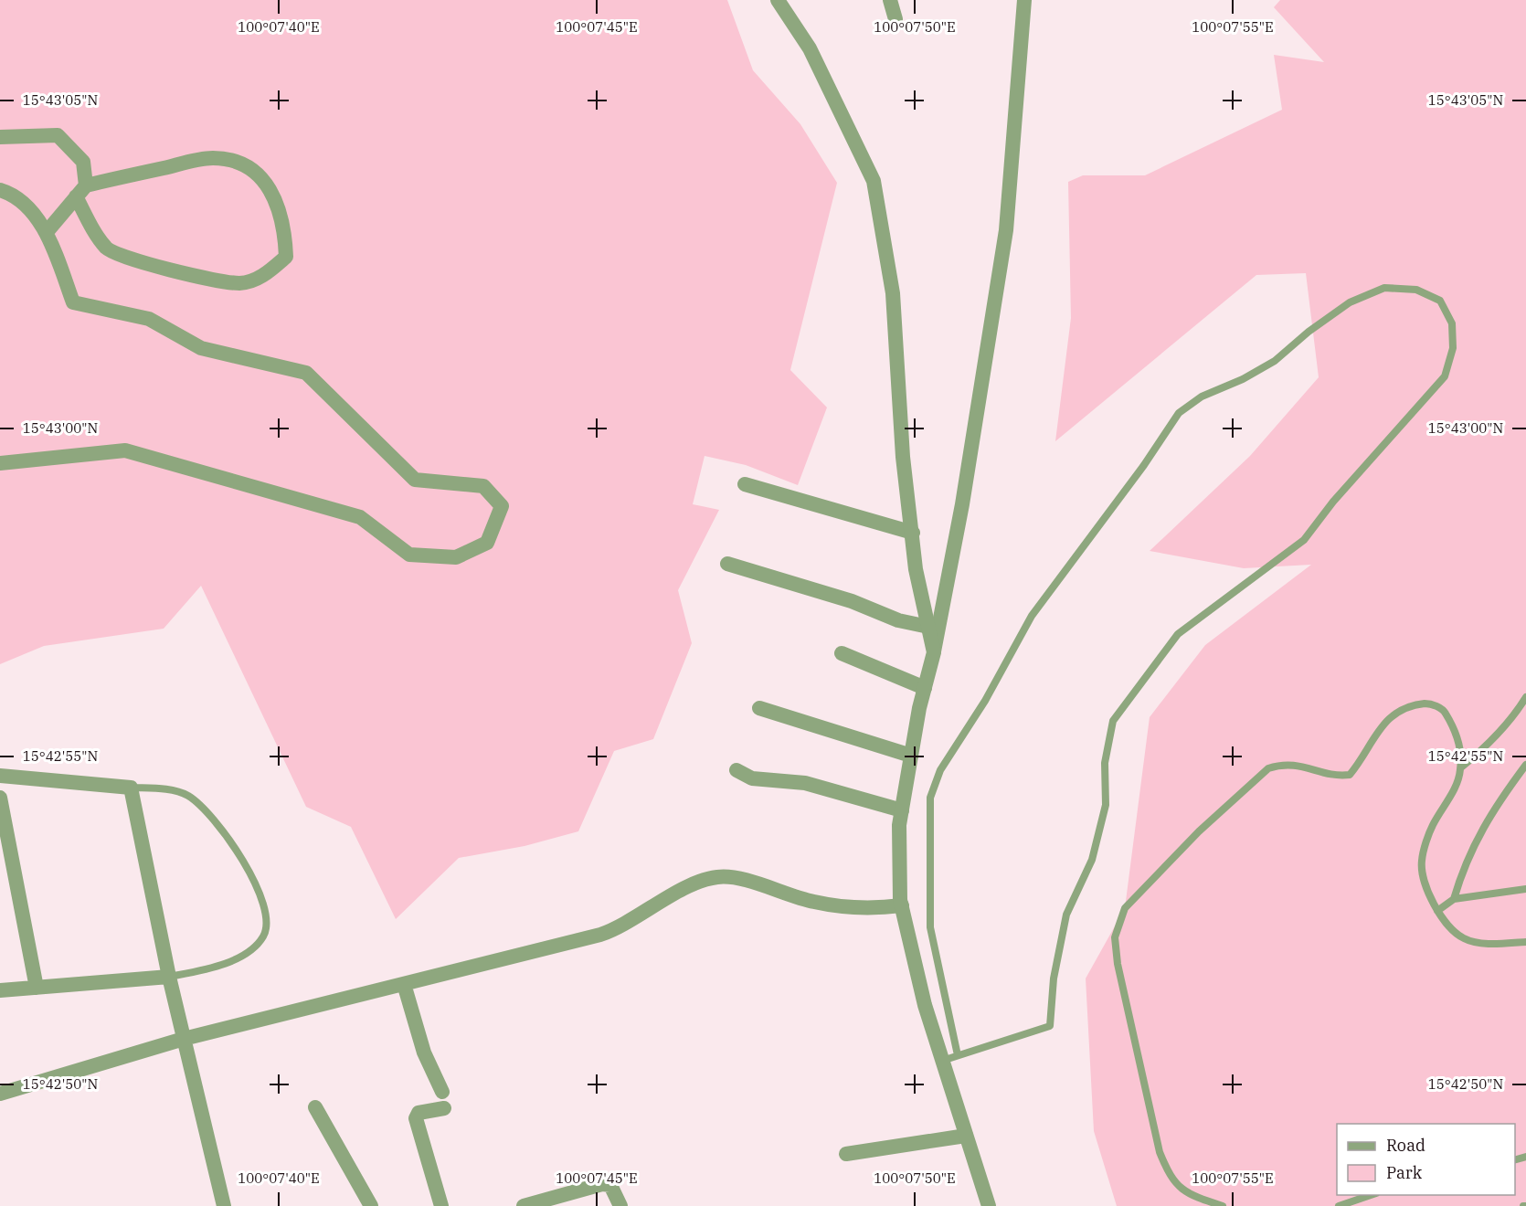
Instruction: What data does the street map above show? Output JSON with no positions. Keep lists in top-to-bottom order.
{
  "legend": ["Road", "Park"],
  "coordinates": [
    "100°07'40\"E",
    "100°07'45\"E",
    "100°07'50\"E",
    "100°07'55\"E",
    "15°43'05\"N",
    "15°43'00\"N",
    "15°42'55\"N",
    "15°42'50\"N"
  ]
}
